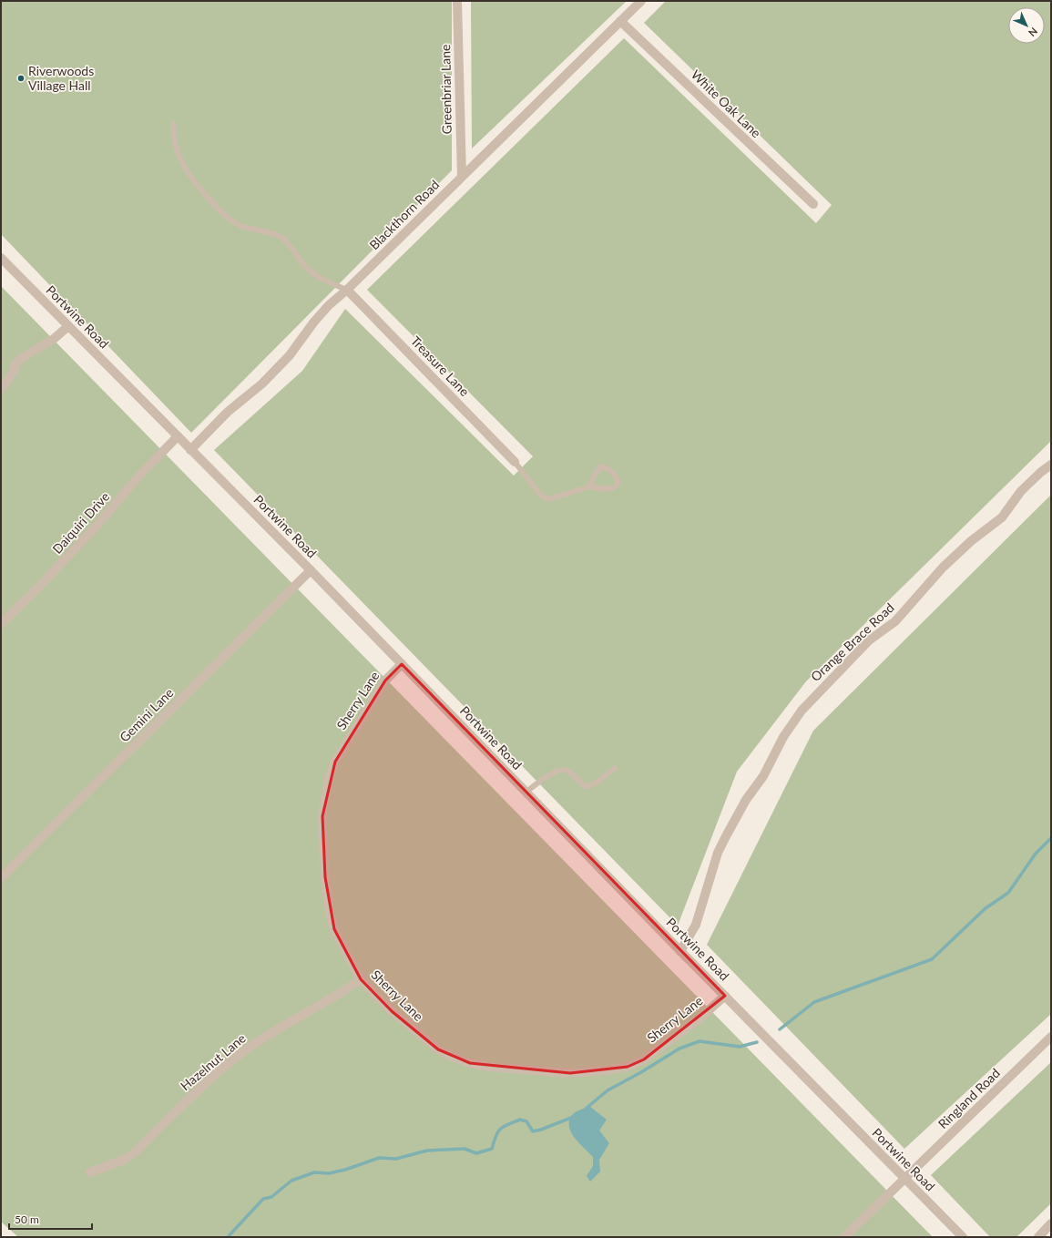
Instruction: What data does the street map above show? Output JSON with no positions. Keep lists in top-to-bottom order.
{
  "streets": {
    "street": [
      "Greenbriar Lane",
      "White Oak Lane",
      "Blackthorn Road",
      "Portwine Road",
      "Treasure Lane",
      "Daiquiri Drive",
      "Orange Brace Road",
      "Sherry Lane",
      "Gemini Lane",
      "Hazelnut Lane",
      "Ringland Road"
    ]
  },
  "crossings": [
    ["Greenbriar Lane", "Blackthorn Road"],
    ["White Oak Lane", "Blackthorn Road"],
    ["Blackthorn Road", "Portwine Road"],
    ["Blackthorn Road", "Treasure Lane"],
    ["Portwine Road", "Daiquiri Drive"],
    ["Portwine Road", "Orange Brace Road"],
    ["Portwine Road", "Sherry Lane"],
    ["Portwine Road", "Gemini Lane"],
    ["Portwine Road", "Ringland Road"],
    ["Sherry Lane", "Hazelnut Lane"]
  ],
  "places": ["Riverwoods Village Hall"],
  "scale_bar": "50 m",
  "north": "bottom right"
}
